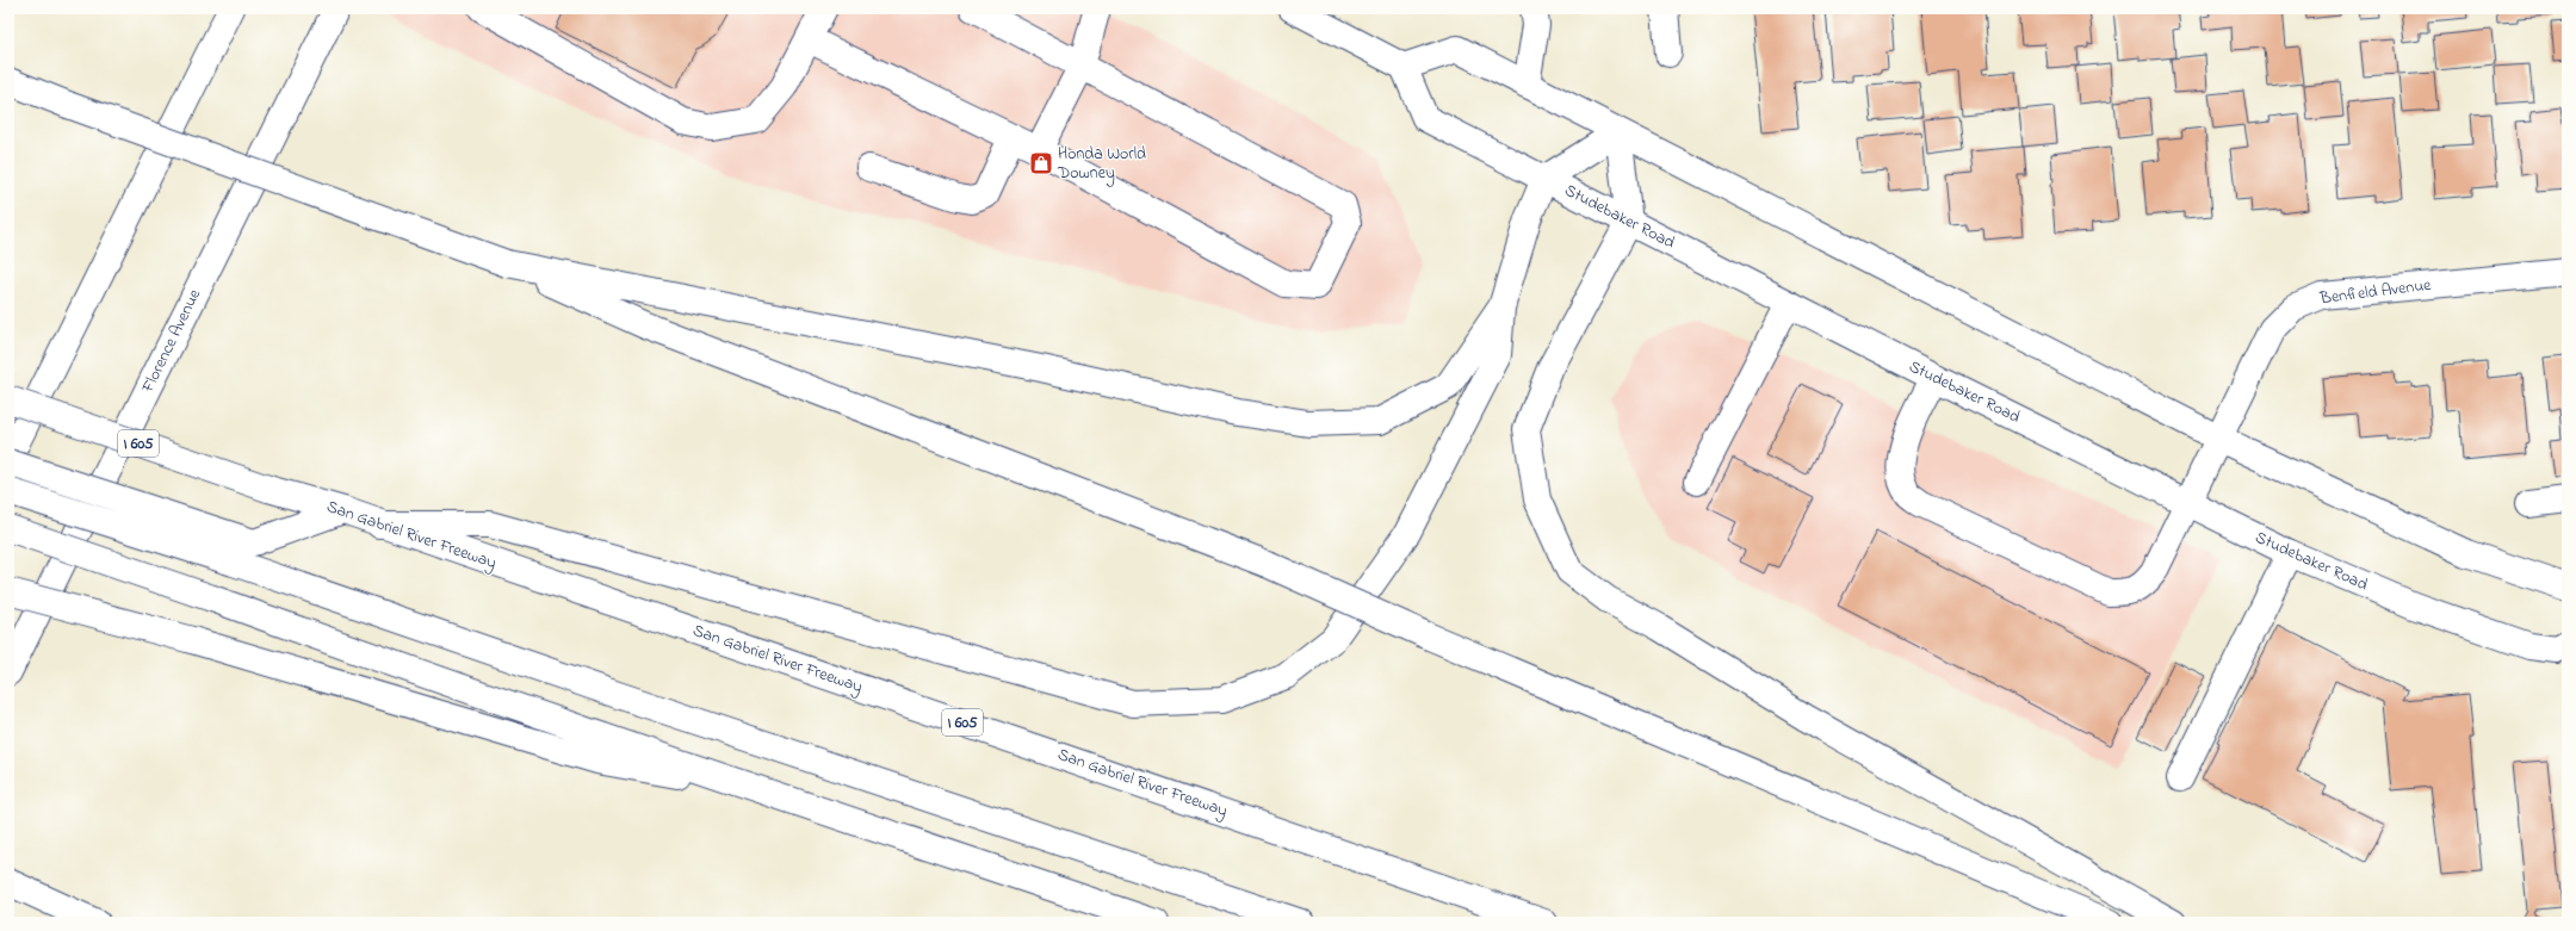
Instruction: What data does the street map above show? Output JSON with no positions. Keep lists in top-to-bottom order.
{
  "streets": {
    "main road": [
      "Studebaker Road",
      "Benfield Avenue",
      "Florence Avenue",
      "I 605",
      "San Gabriel River Freeway"
    ]
  },
  "crossings": [
    ["Studebaker Road", "Benfield Avenue"]
  ],
  "places": {
    "shop": ["Honda World Downey"]
  }
}
